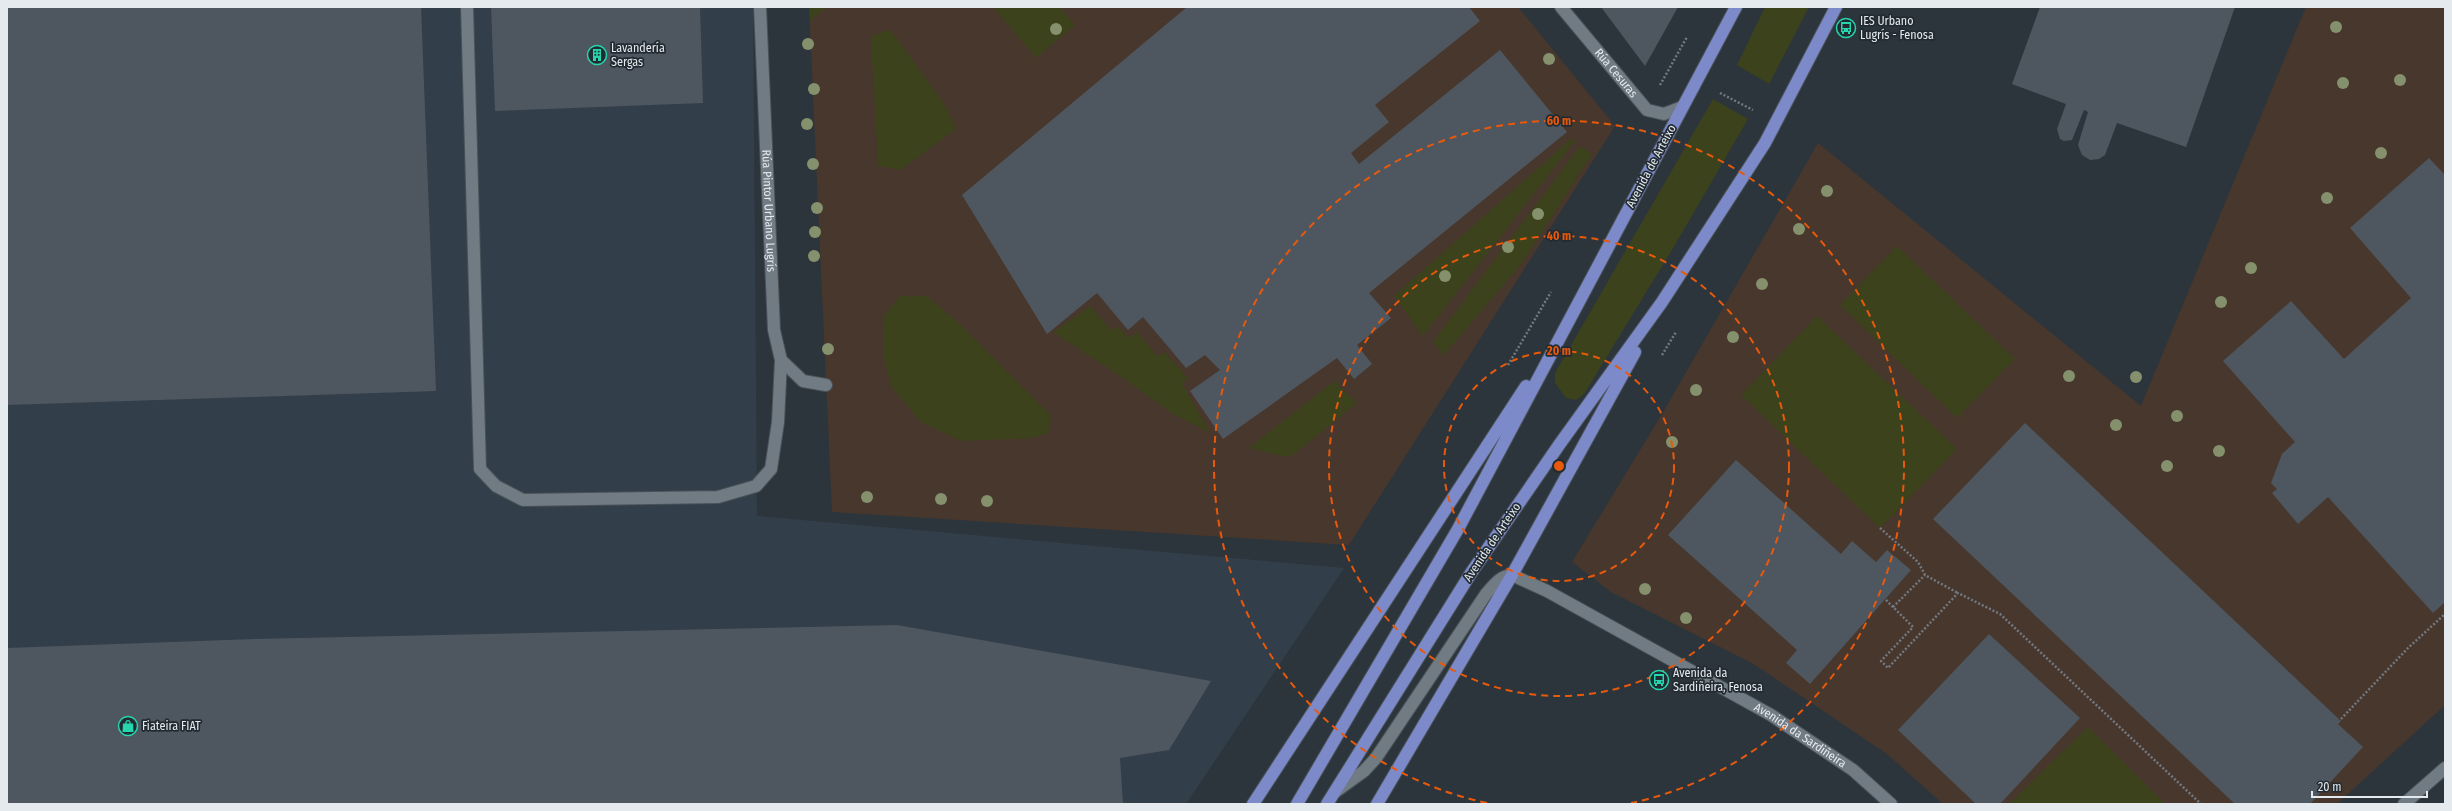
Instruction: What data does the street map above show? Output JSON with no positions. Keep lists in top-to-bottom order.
{
  "streets": {
    "main road": ["Avenida de Arteixo"],
    "street": ["Rúa Cesuras", "Rúa Pintor Urbano Lugrís", "Avenida da Sardiñeira"]
  },
  "crossings": [
    ["Rúa Cesuras", "Avenida de Arteixo"],
    ["Avenida de Arteixo", "Avenida da Sardiñeira"]
  ],
  "places": {
    "bus stop": ["IES Urbano Lugrís - Fenosa", "Avenida da Sardiñeira, Fenosa"],
    "building": ["Lavandería Sergas"],
    "shop": ["Fiateira FIAT"]
  },
  "scale_bar": "20 m",
  "rings": ["60 m", "40 m", "20 m"]
}
